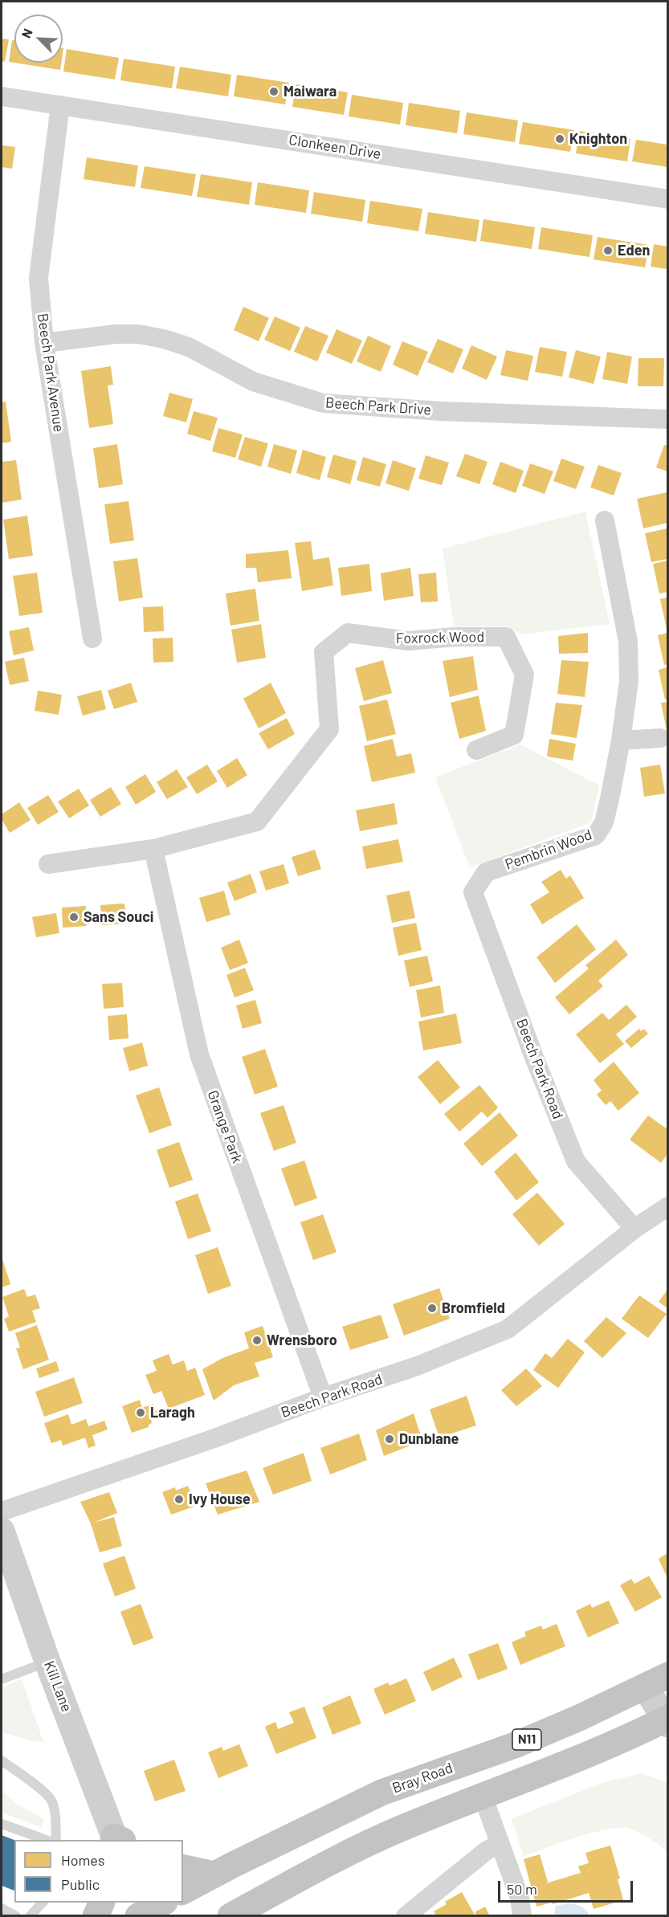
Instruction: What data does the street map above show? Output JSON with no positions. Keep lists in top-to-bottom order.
{
  "streets": {
    "highway": ["N11", "Bray Road"],
    "main road": ["Kill Lane"],
    "street": [
      "Clonkeen Drive",
      "Beech Park Avenue",
      "Beech Park Drive",
      "Foxrock Wood",
      "Pembrin Wood",
      "Beech Park Road",
      "Grange Park"
    ]
  },
  "crossings": [
    ["Clonkeen Drive", "Beech Park Avenue"],
    ["Beech Park Avenue", "Beech Park Drive"],
    ["Foxrock Wood", "Grange Park"],
    ["Pembrin Wood", "Beech Park Road"],
    ["Beech Park Road", "Grange Park"]
  ],
  "places": [
    "Maiwara",
    "Knighton",
    "Eden",
    "Sans Souci",
    "Bromfield",
    "Wrensboro",
    "Laragh",
    "Dunblane",
    "Ivy House"
  ],
  "legend": ["Homes", "Public"],
  "scale_bar": "50 m",
  "north": "top left"
}
